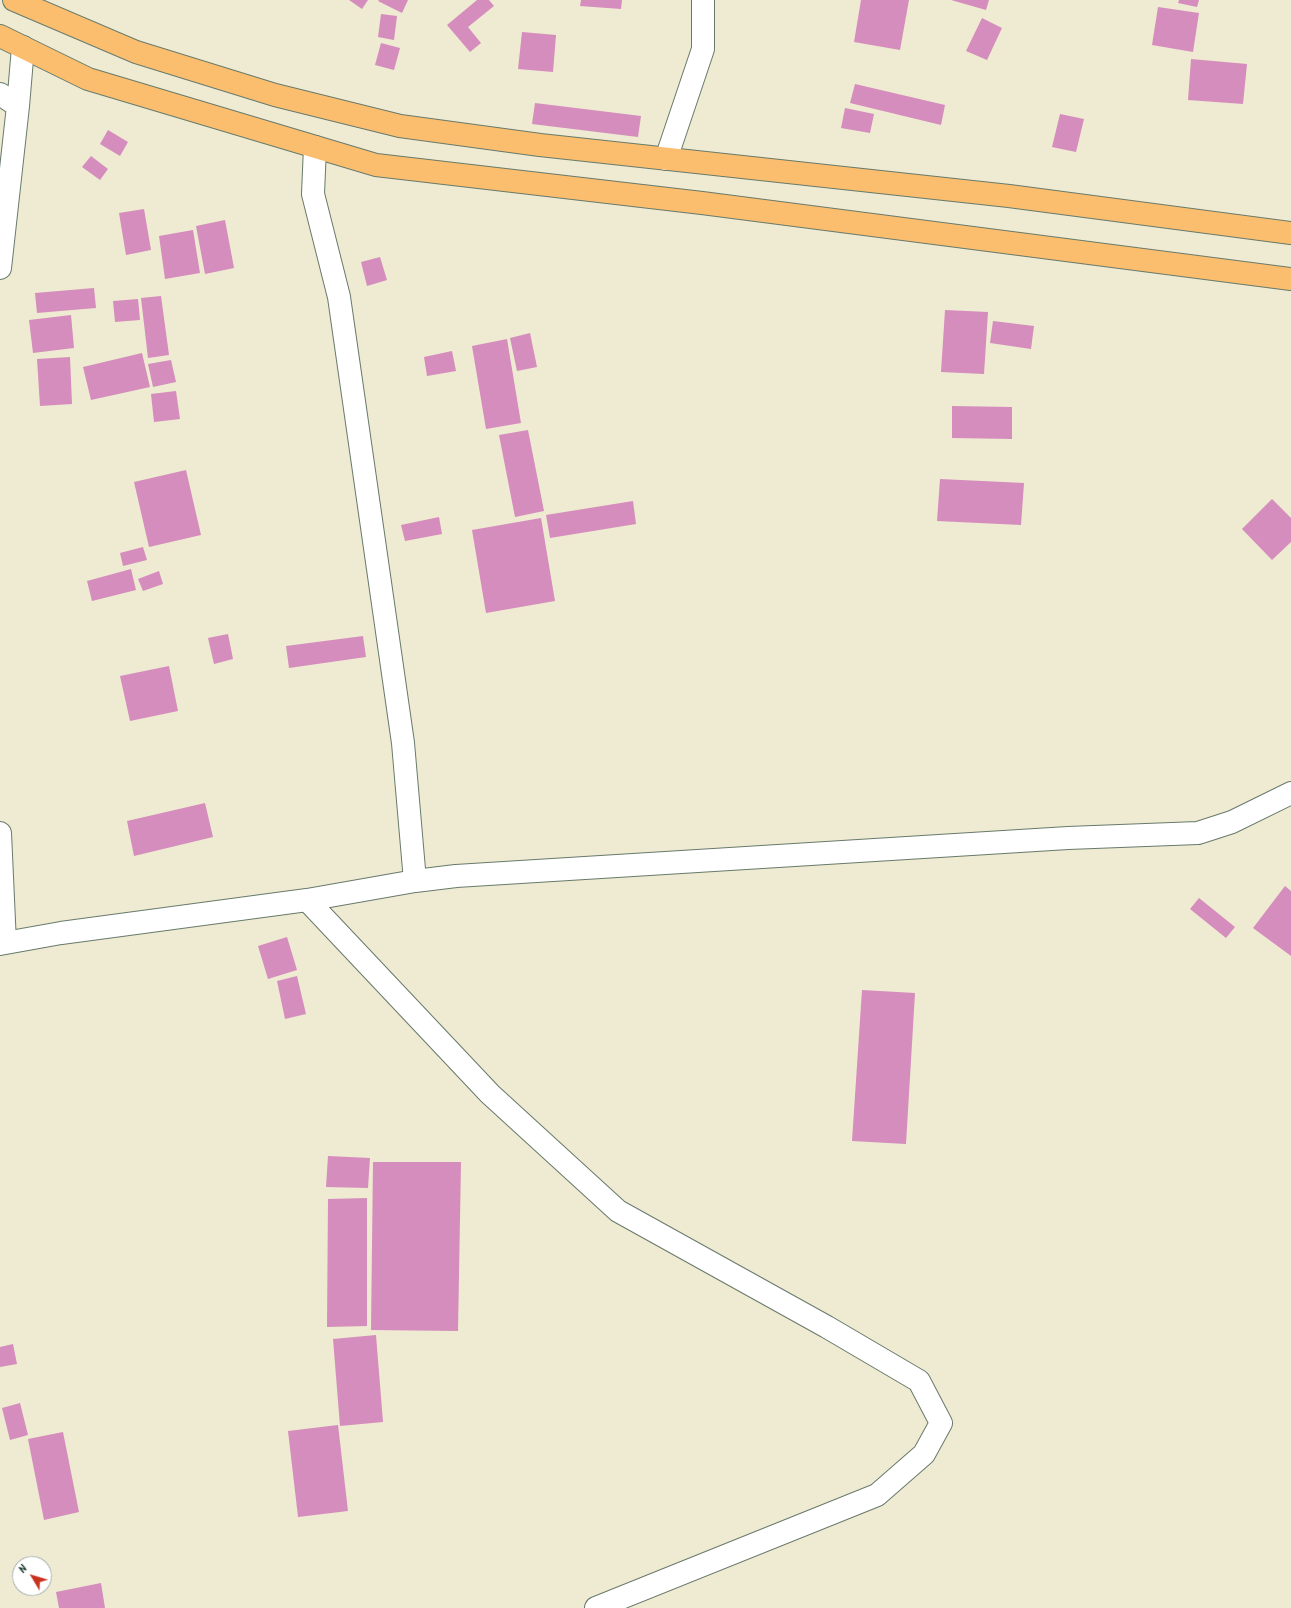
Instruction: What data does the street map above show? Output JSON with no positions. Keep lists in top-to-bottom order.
{
  "north": "top left"
}
